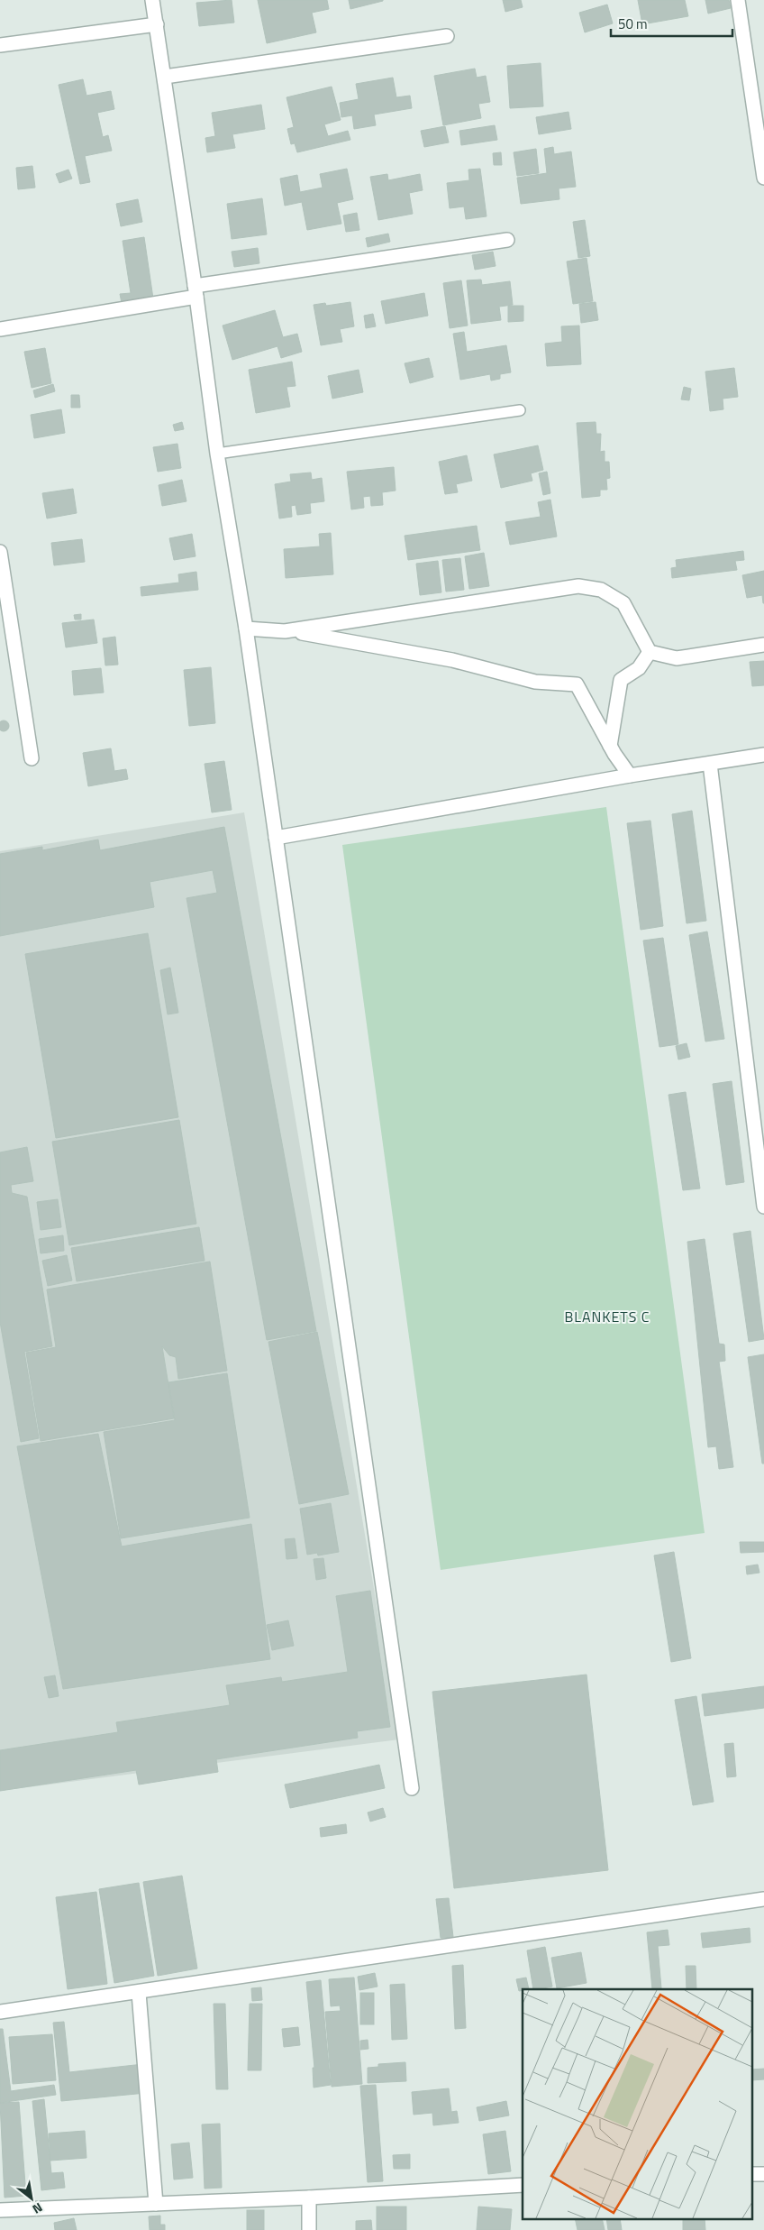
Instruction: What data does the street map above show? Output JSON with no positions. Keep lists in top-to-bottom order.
{
  "districts": ["BLANKETS C"],
  "scale_bar": "50 m",
  "north": "bottom right"
}
